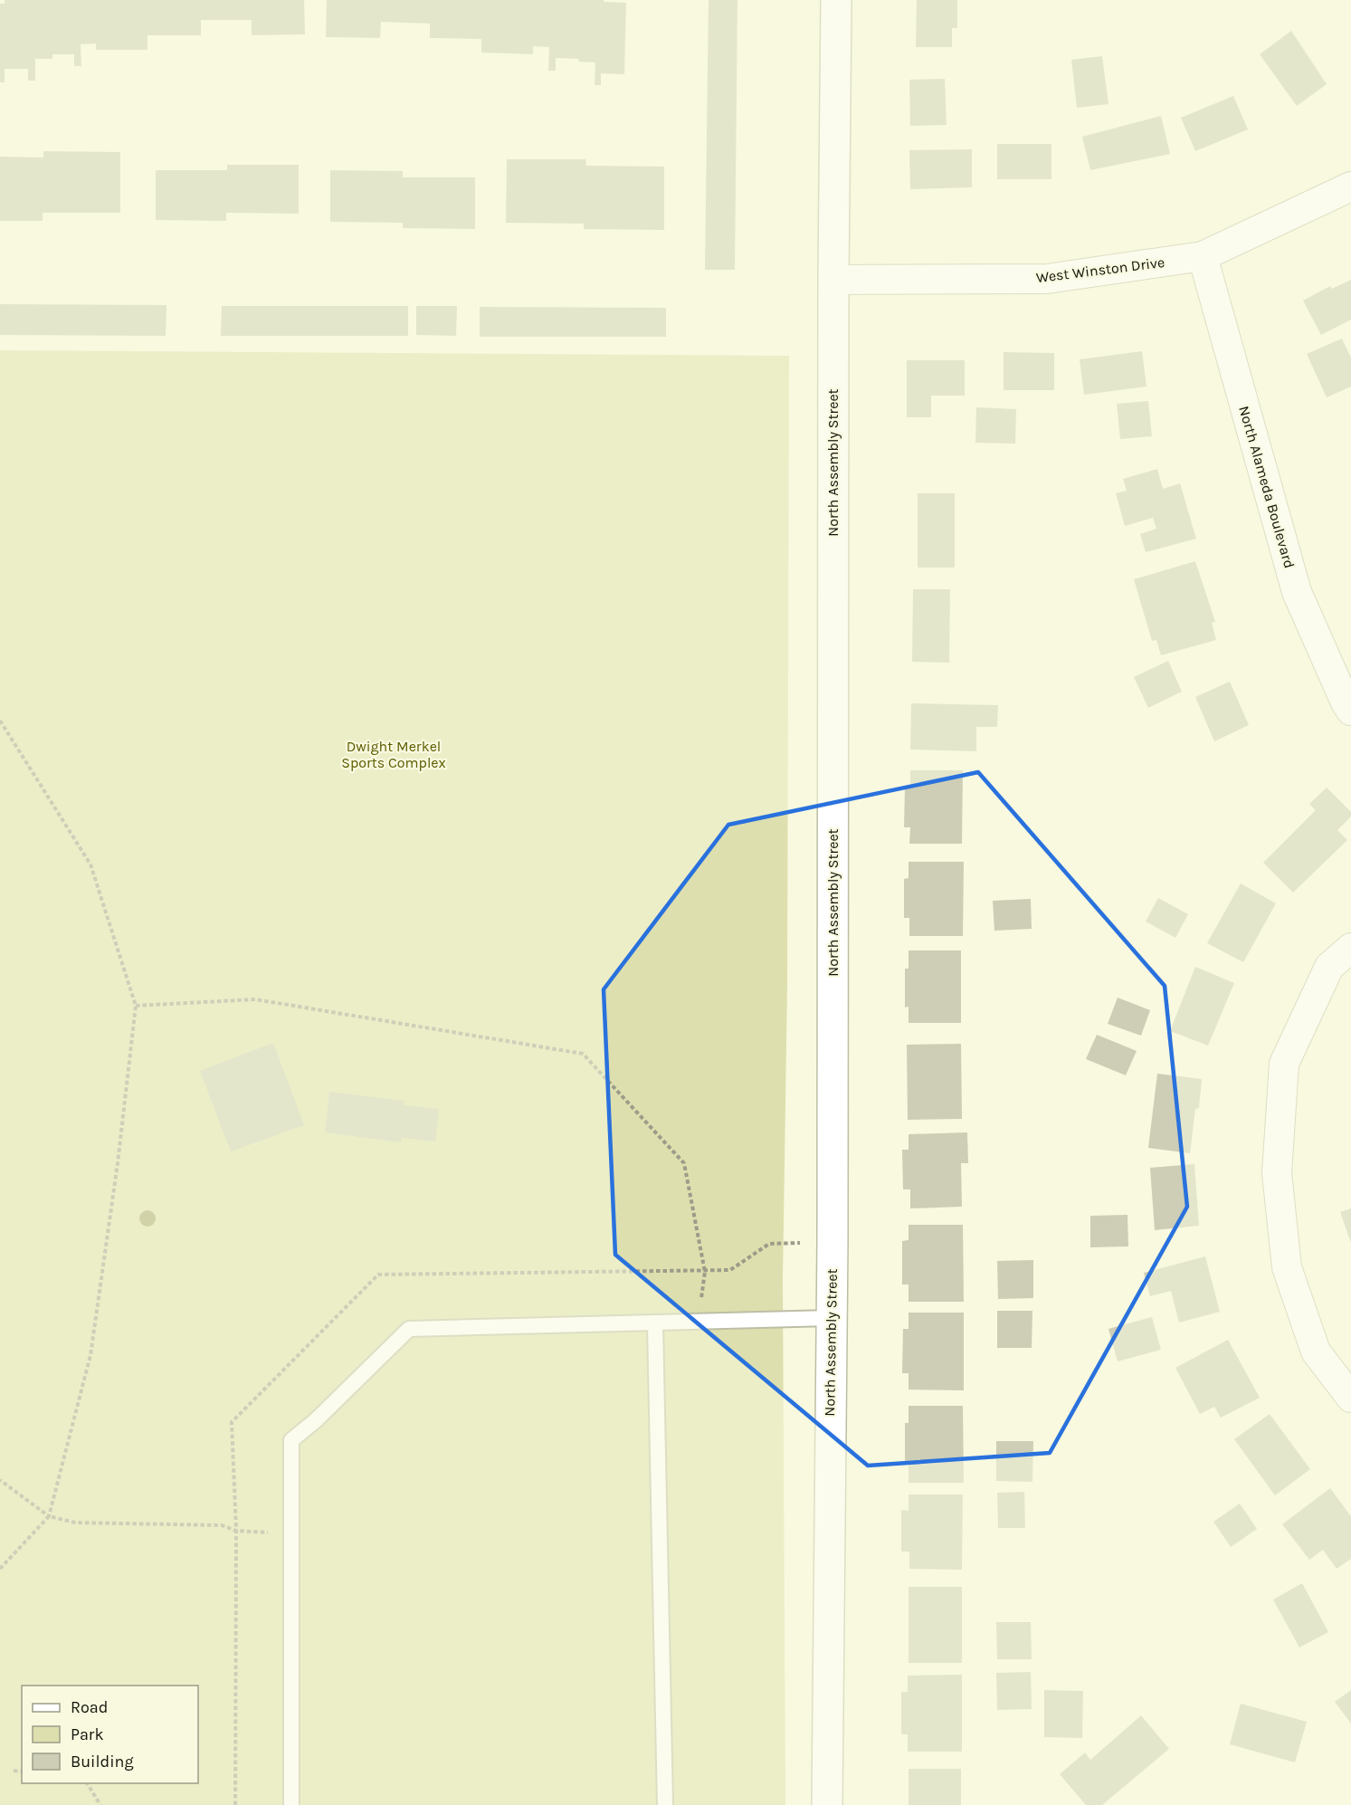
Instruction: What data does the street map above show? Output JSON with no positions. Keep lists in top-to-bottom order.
{
  "streets": {
    "main road": ["North Assembly Street"],
    "street": ["West Winston Drive", "North Alameda Boulevard"]
  },
  "crossings": [
    ["West Winston Drive", "North Assembly Street"],
    ["West Winston Drive", "North Alameda Boulevard"]
  ],
  "parks": ["Dwight Merkel Sports Complex"],
  "legend": ["Road", "Park", "Building"]
}
